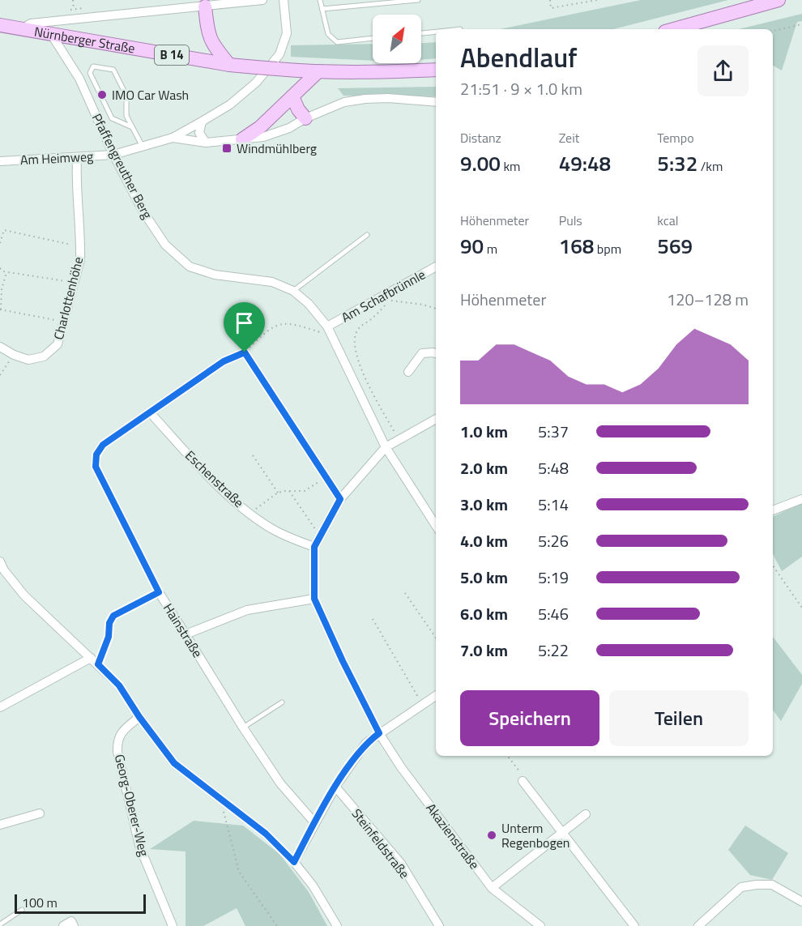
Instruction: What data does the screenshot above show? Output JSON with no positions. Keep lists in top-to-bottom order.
{
  "streets": {
    "main road": ["Nürnberger Straße", "B 14"],
    "street": [
      "Am Heimweg",
      "Pfaffengreuther Berg",
      "Am Schafbrünnle",
      "Charlottenhöhe",
      "Eschenstraße",
      "Hainstraße",
      "Georg-Oberer-Weg",
      "Akazienstraße",
      "Steinfeldstraße"
    ]
  },
  "crossings": [
    ["Nürnberger Straße", "B 14"],
    ["Nürnberger Straße", "Pfaffengreuther Berg"],
    ["Am Heimweg", "Pfaffengreuther Berg"],
    ["Am Heimweg", "Charlottenhöhe"],
    ["Pfaffengreuther Berg", "Am Schafbrünnle"],
    ["Eschenstraße", "Hainstraße"]
  ],
  "places": {
    "other": ["IMO Car Wash", "Unterm Regenbogen"],
    "transit": ["Windmühlberg"]
  },
  "scale_bar": "100 m",
  "north": "top right",
  "page": {
    "heading": ["Abendlauf", "21:51 · 9 × 1.0 km"],
    "stats": [
      ["Distanz", "9.00 km"],
      ["Zeit", "49:48"],
      ["Tempo", "5:32 /km"],
      ["Höhenmeter", "90 m"],
      ["Puls", "168 bpm"],
      ["kcal", "569"]
    ],
    "chart": ["Höhenmeter", "120–128 m"],
    "list": [
      {
        "name": "1.0 km",
        "note": "5:37"
      },
      {
        "name": "2.0 km",
        "note": "5:48"
      },
      {
        "name": "3.0 km",
        "note": "5:14"
      },
      {
        "name": "4.0 km",
        "note": "5:26"
      },
      {
        "name": "5.0 km",
        "note": "5:19"
      },
      {
        "name": "6.0 km",
        "note": "5:46"
      },
      {
        "name": "7.0 km",
        "note": "5:22"
      }
    ],
    "buttons": ["Speichern", "Teilen"],
    "scale": "100 m"
  }
}
